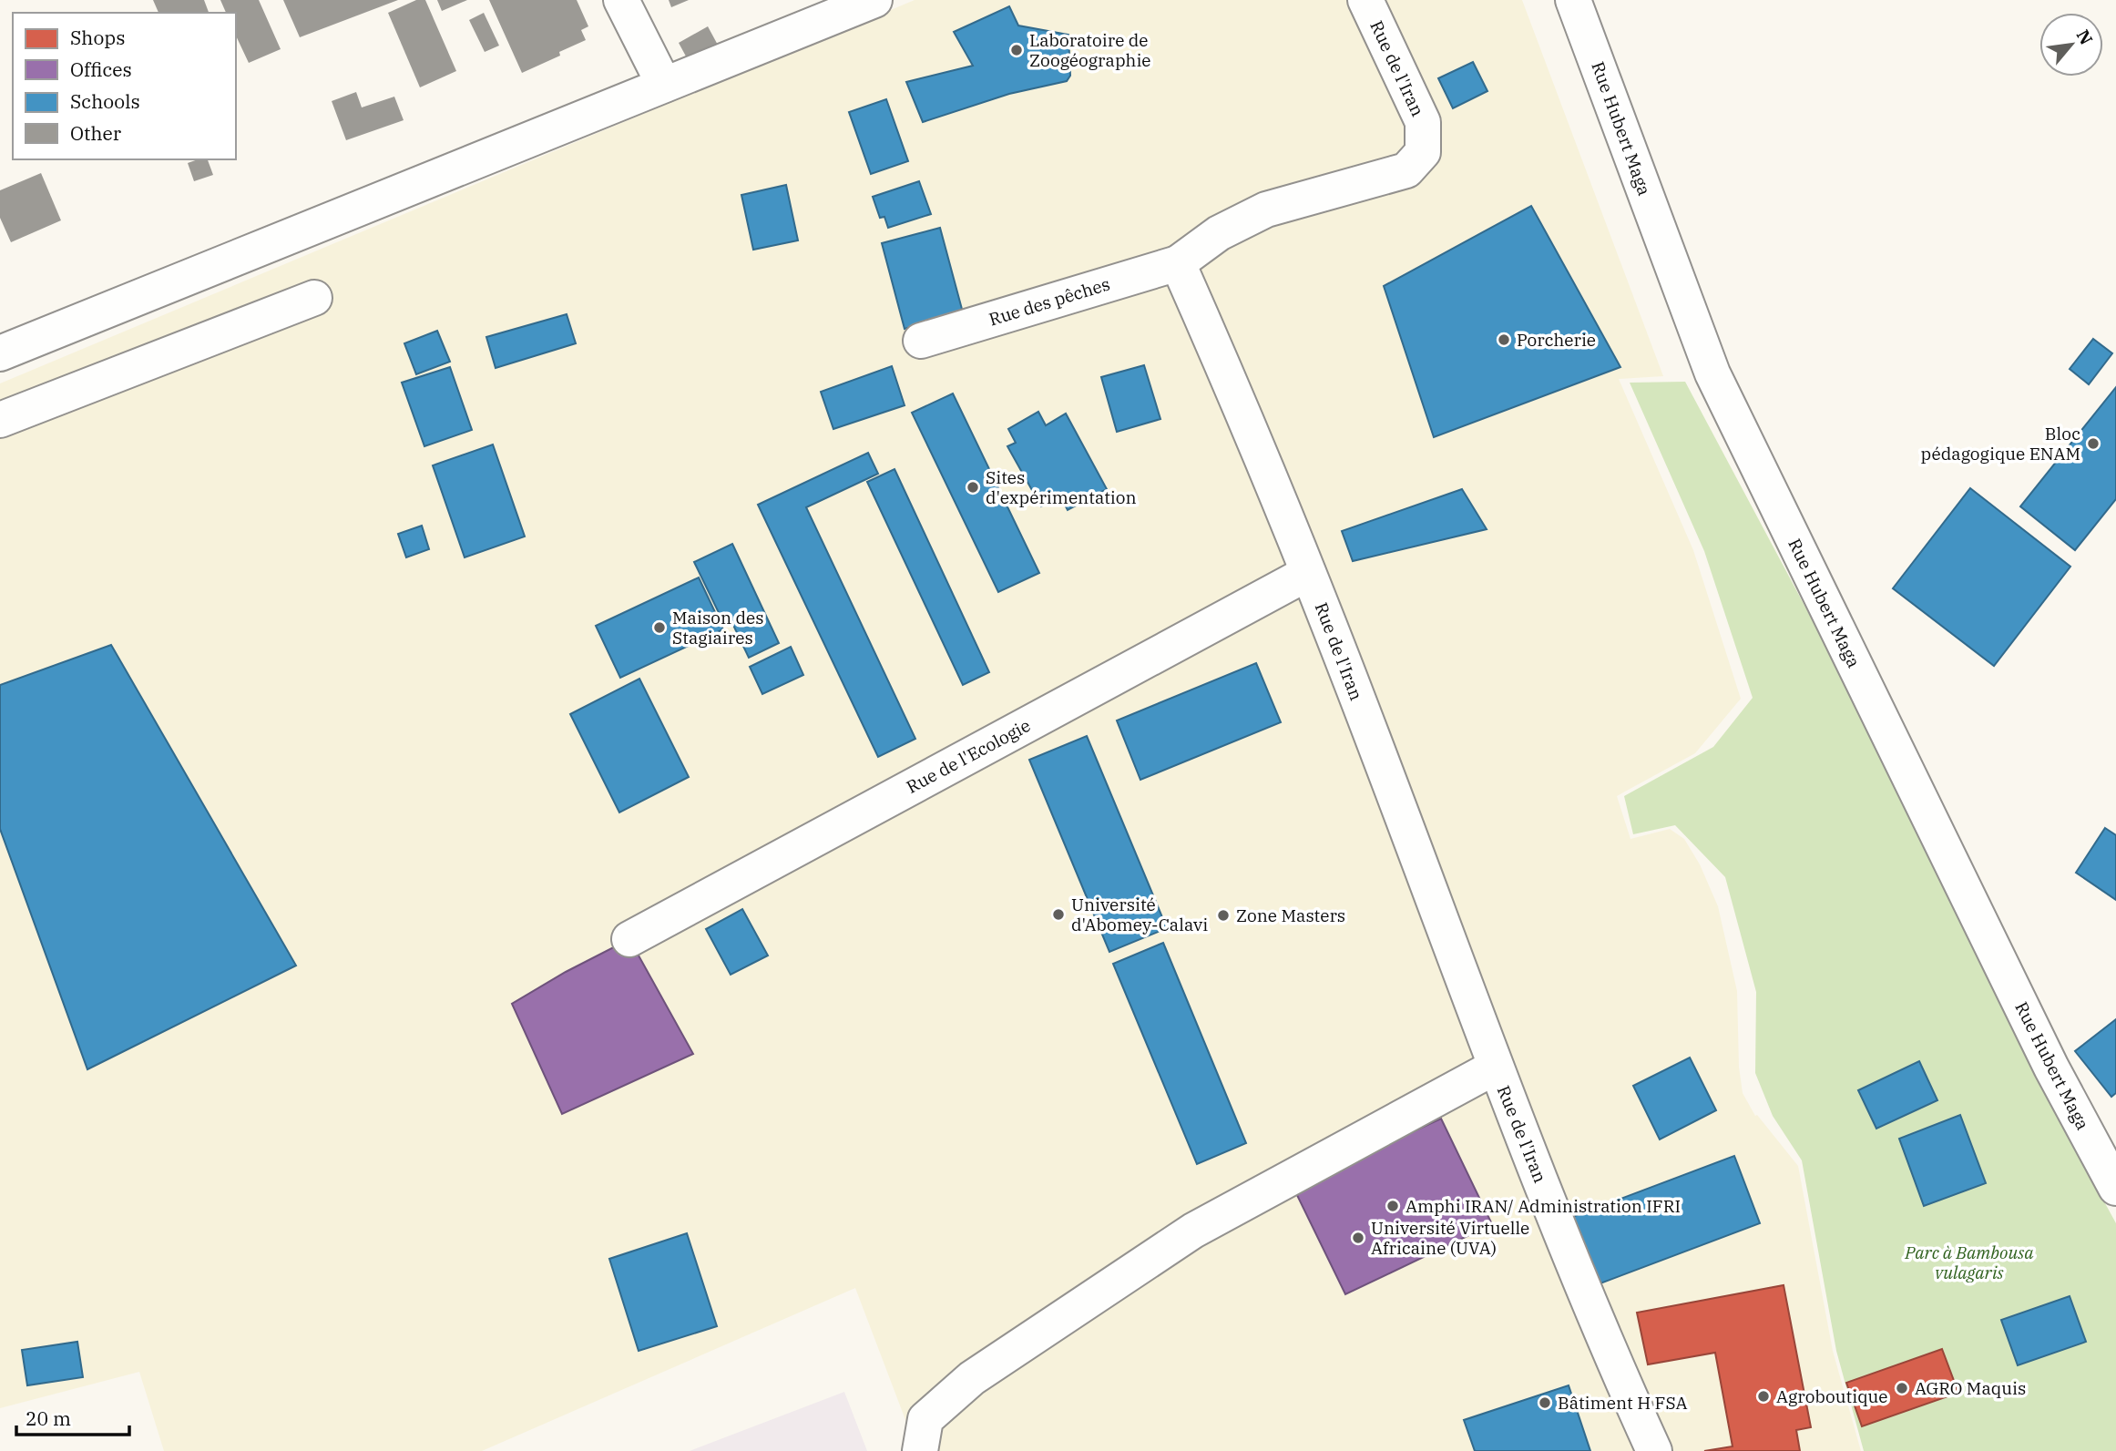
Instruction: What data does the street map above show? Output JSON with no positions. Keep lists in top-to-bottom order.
{
  "streets": {
    "street": [
      "Rue de l'Iran",
      "Rue Hubert Maga",
      "Rue des pêches",
      "Rue de l'Ecologie"
    ]
  },
  "crossings": [
    ["Rue de l'Iran", "Rue des pêches"],
    ["Rue de l'Iran", "Rue de l'Ecologie"]
  ],
  "parks": ["Parc à Bambousa vulagaris"],
  "places": [
    "Laboratoire de Zoogéographie",
    "Porcherie",
    "Bloc pédagogique ENAM",
    "Sites d'expérimentation",
    "Maison des Stagiaires",
    "Université d'Abomey-Calavi",
    "Zone Masters",
    "Amphi IRAN/ Administration IFRI",
    "Université Virtuelle Africaine (UVA)",
    "AGRO Maquis",
    "Agroboutique",
    "Bâtiment H FSA"
  ],
  "legend": [
    "Shops",
    "Offices",
    "Schools",
    "Other"
  ],
  "scale_bar": "20 m",
  "north": "top right"
}
